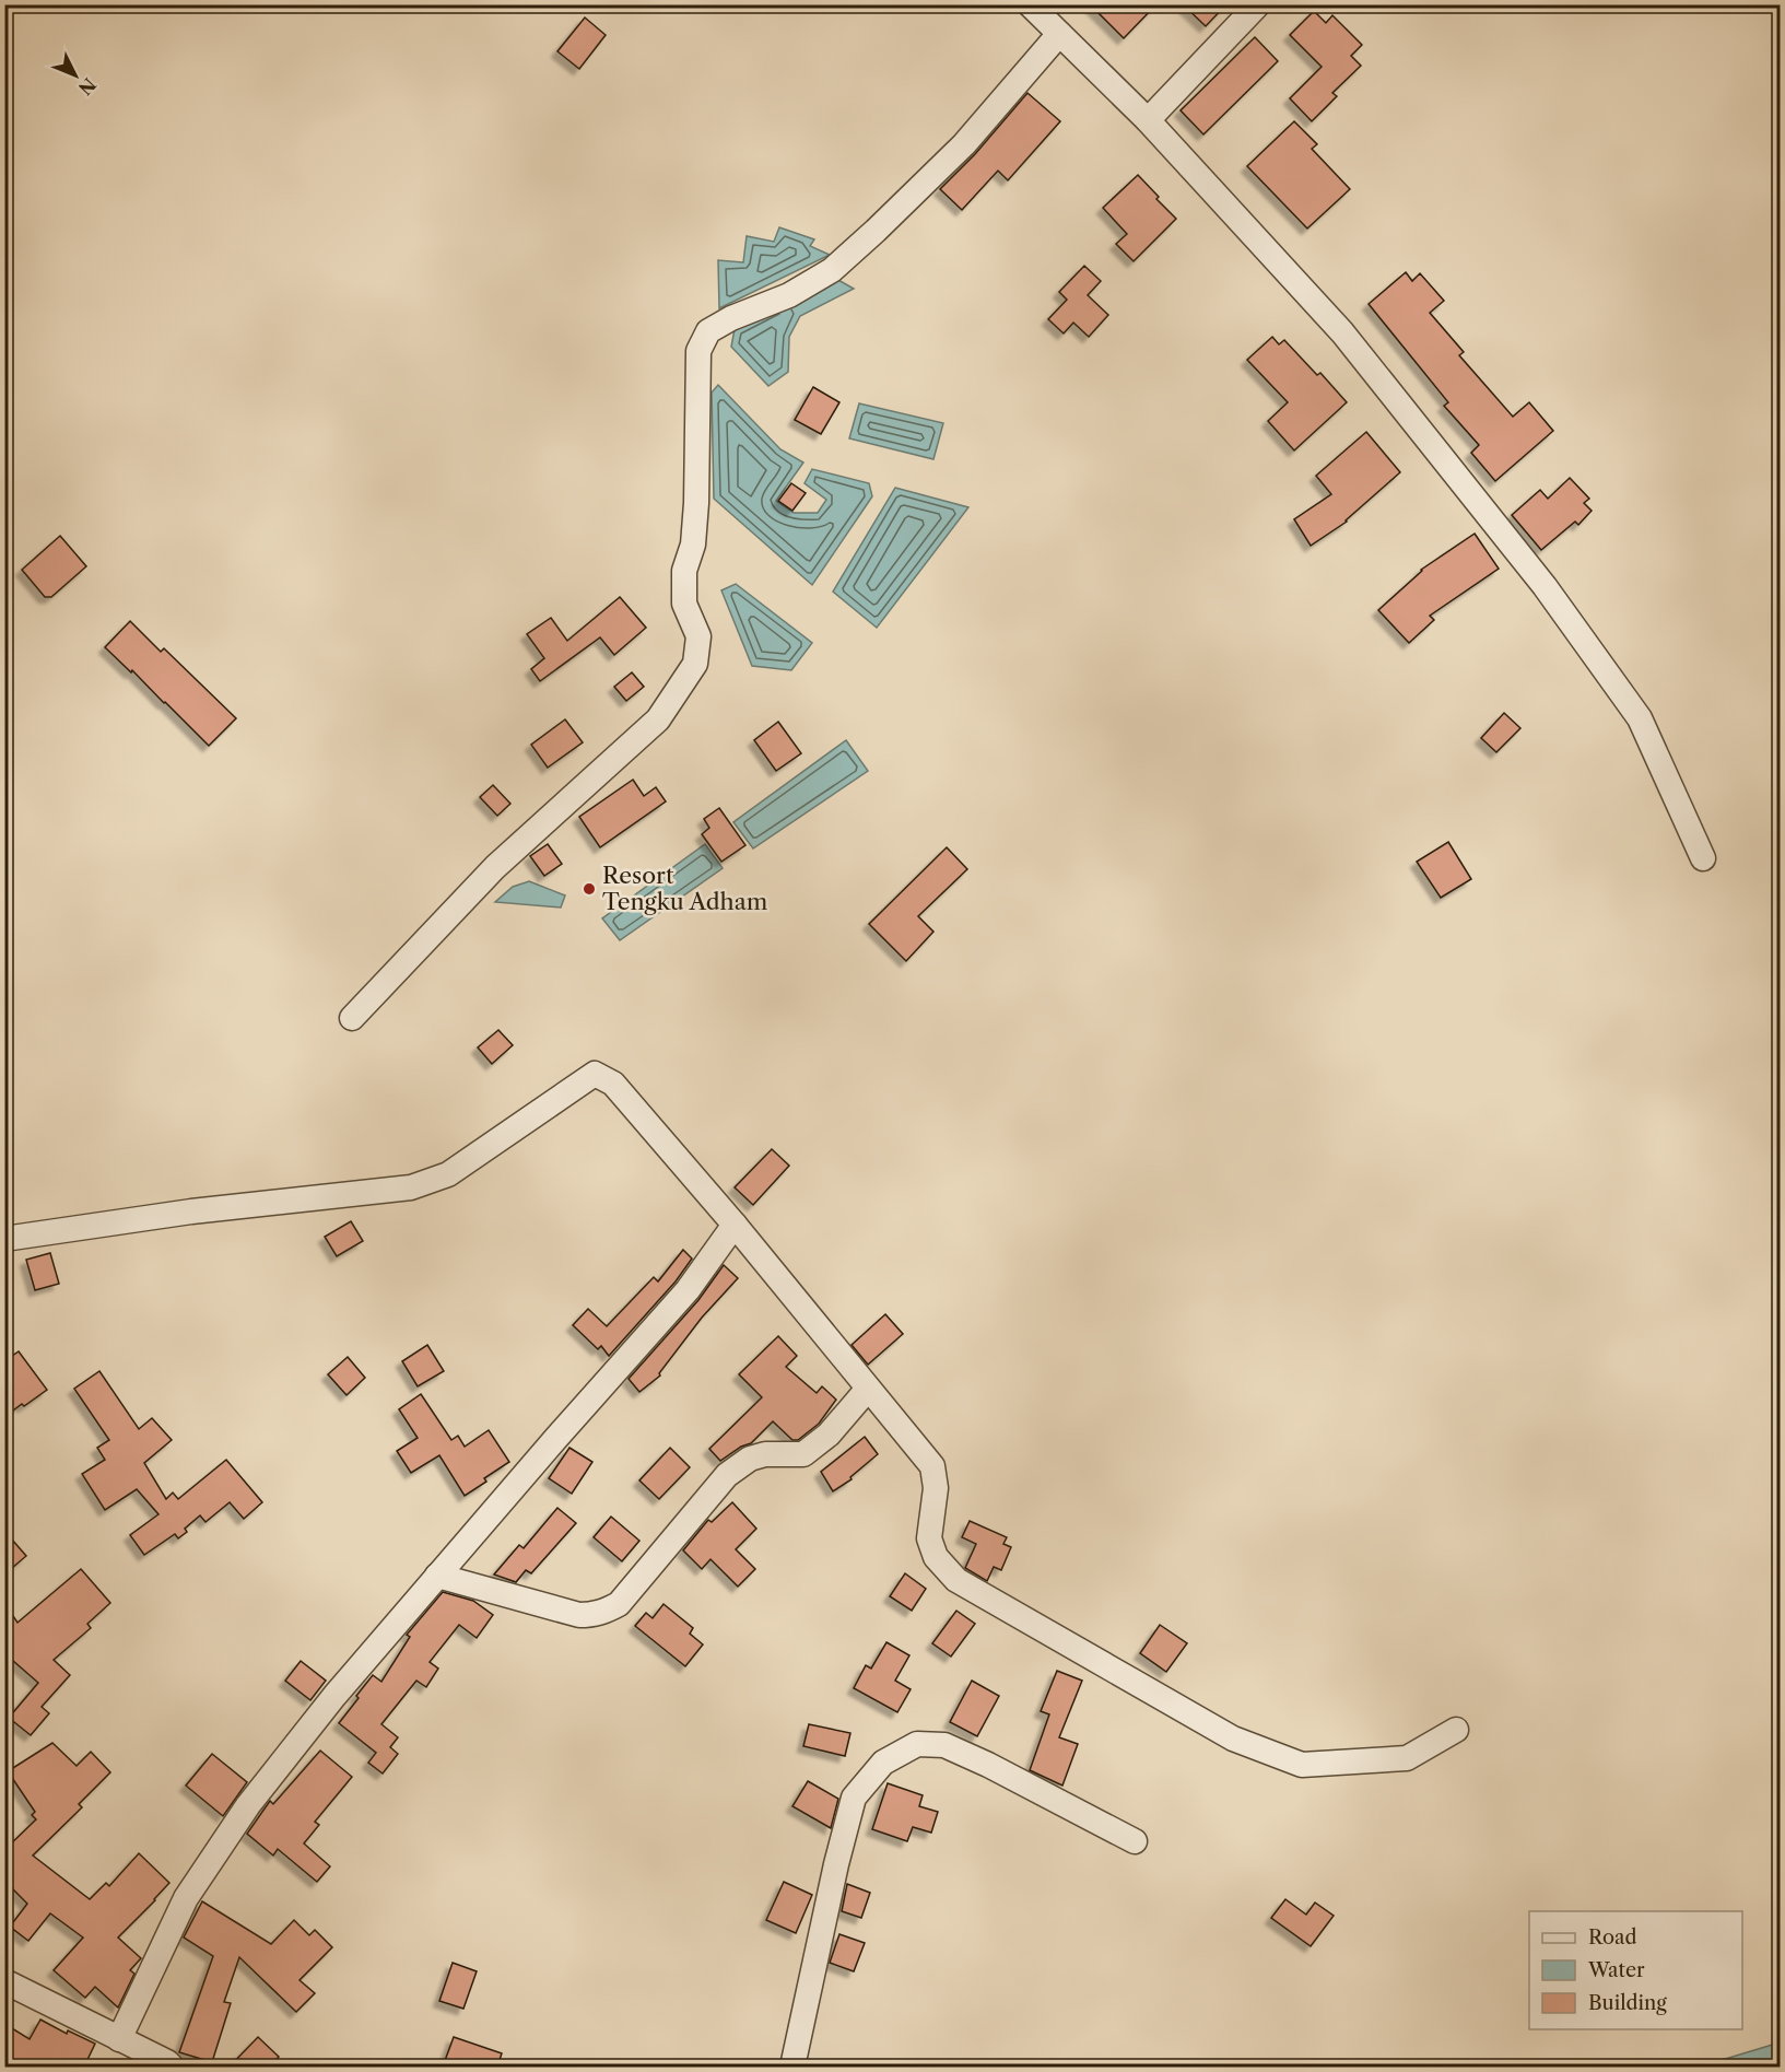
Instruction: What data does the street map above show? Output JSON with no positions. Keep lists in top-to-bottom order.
{
  "places": ["Resort Tengku Adham"],
  "legend": ["Road", "Water", "Building"],
  "north": "bottom right"
}
